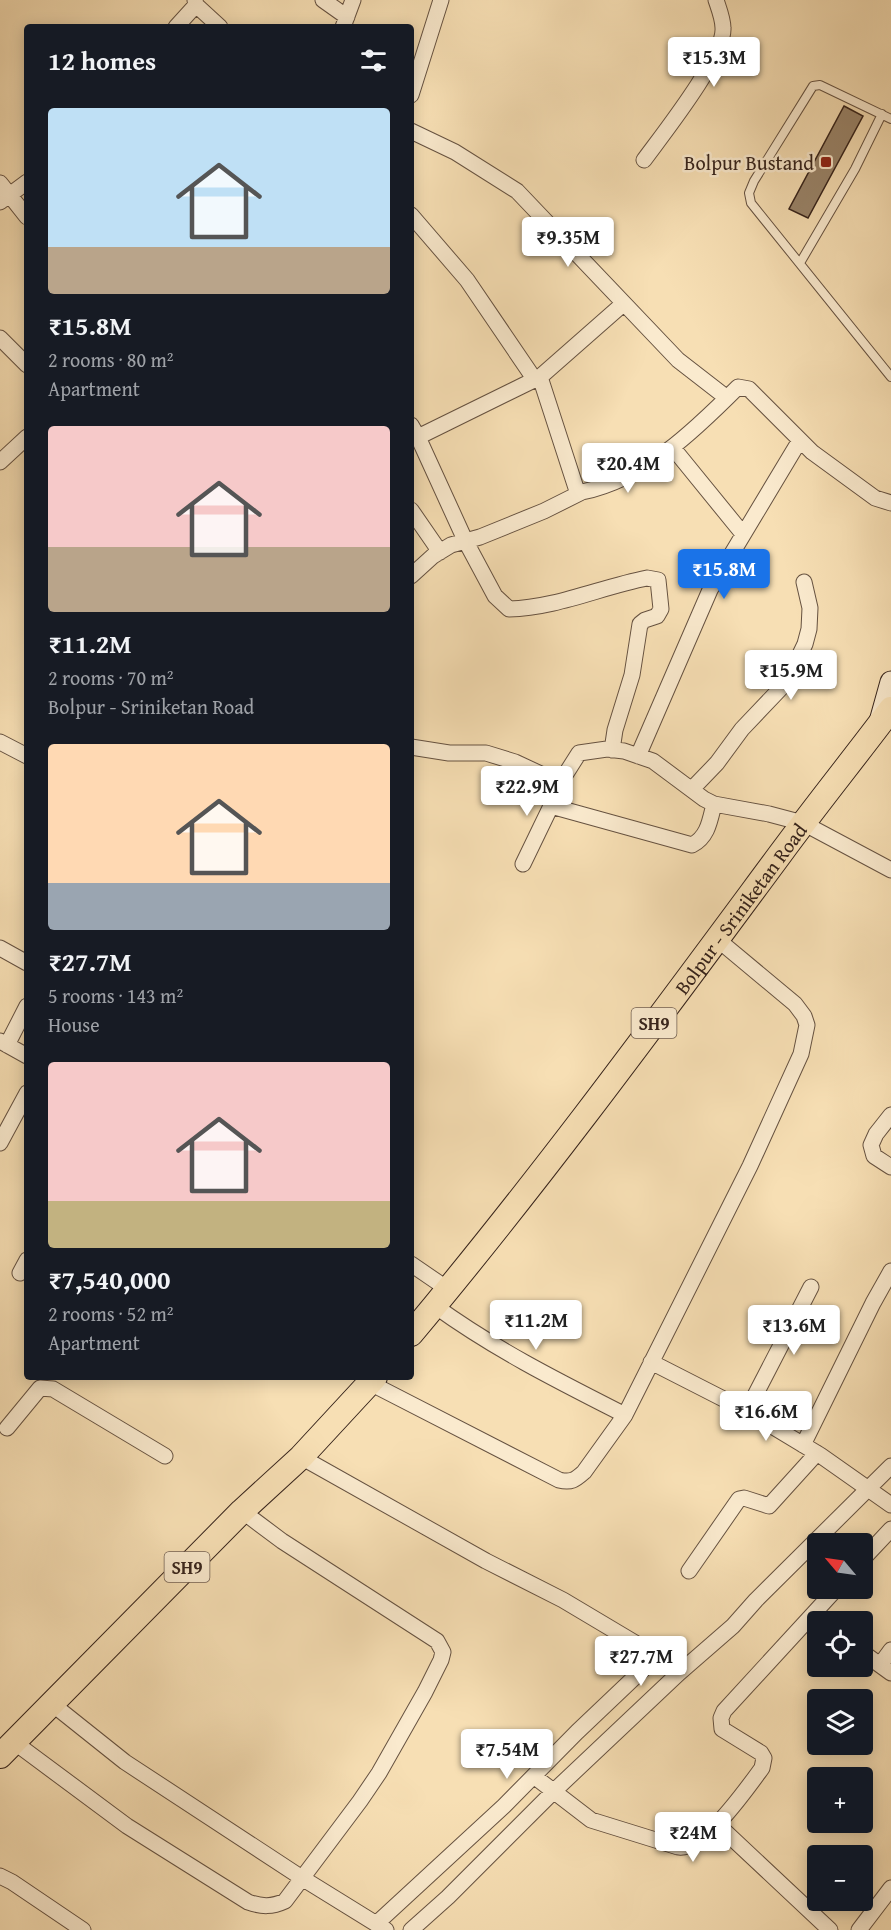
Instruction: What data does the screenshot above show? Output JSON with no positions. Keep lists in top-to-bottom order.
{
  "streets": {
    "main road": ["Bolpur - Sriniketan Road", "SH9"]
  },
  "places": {
    "transit": ["Bolpur Bustand"]
  },
  "north": "top left",
  "page": {
    "heading": "12 homes",
    "price": [
      "₹15.3M",
      "₹9.35M",
      "₹20.4M",
      "₹15.8M",
      "₹15.9M",
      "₹22.9M",
      "₹11.2M",
      "₹13.6M",
      "₹16.6M",
      "₹27.7M",
      "₹7.54M",
      "₹24M"
    ],
    "list": [
      {
        "name": "₹15.8M",
        "note": "2 rooms · 80 m² · Apartment"
      },
      {
        "name": "₹11.2M",
        "note": "2 rooms · 70 m² · Bolpur - Sriniketan Road"
      },
      {
        "name": "₹27.7M",
        "note": "5 rooms · 143 m² · House"
      },
      {
        "name": "₹7,540,000",
        "note": "2 rooms · 52 m² · Apartment"
      }
    ],
    "map_buttons": ["+", "−"]
  }
}
